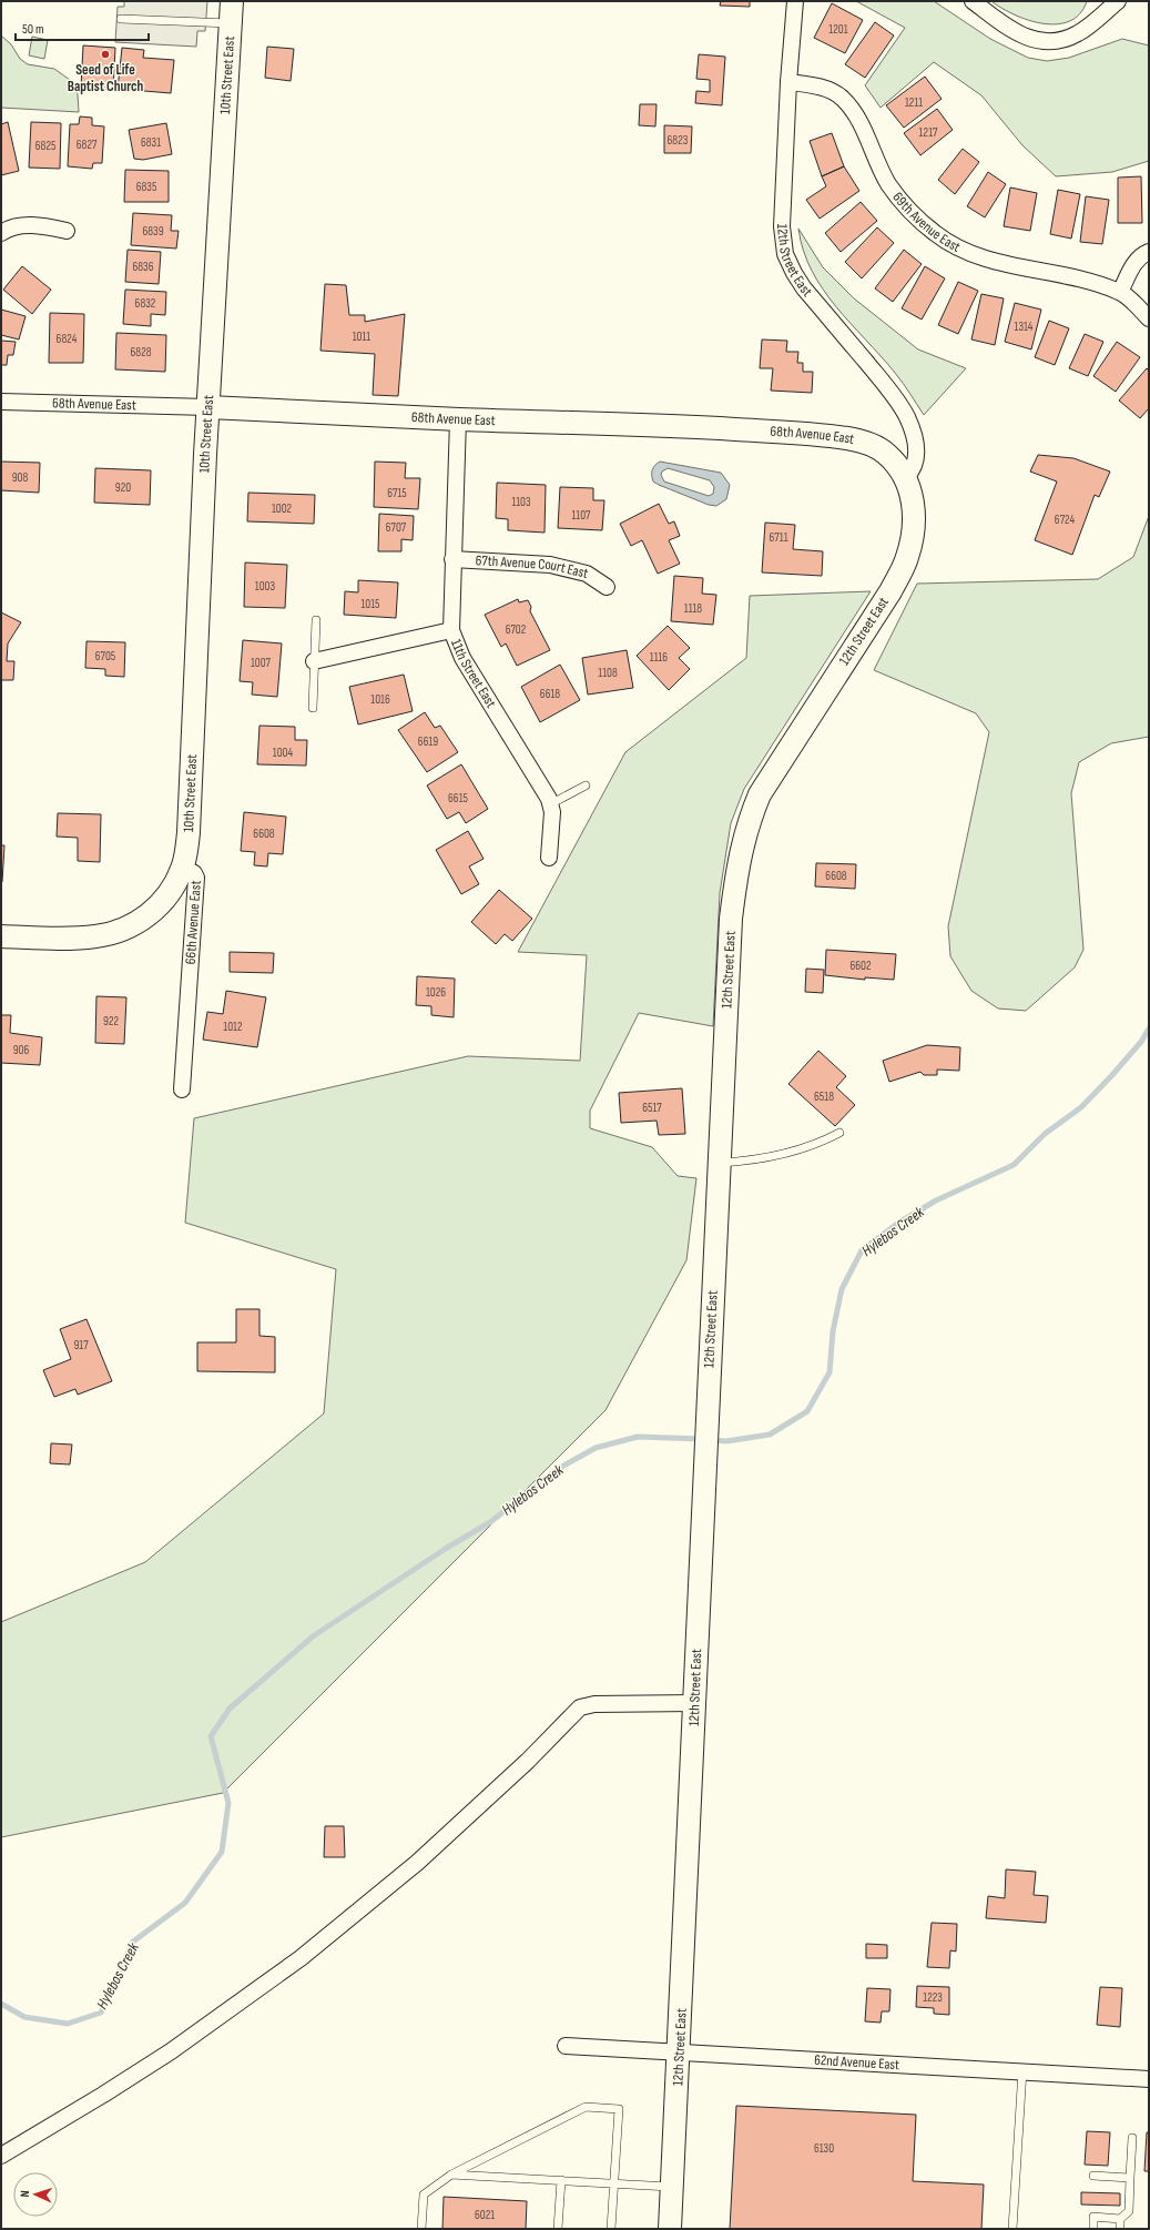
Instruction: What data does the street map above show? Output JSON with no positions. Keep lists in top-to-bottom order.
{
  "streets": {
    "street": [
      "10th Street East",
      "69th Avenue East",
      "12th Street East",
      "68th Avenue East",
      "67th Avenue Court East",
      "11th Street East",
      "66th Avenue East",
      "62nd Avenue East"
    ]
  },
  "crossings": [
    ["10th Street East", "68th Avenue East"],
    ["10th Street East", "66th Avenue East"],
    ["69th Avenue East", "12th Street East"],
    ["12th Street East", "68th Avenue East"],
    ["12th Street East", "62nd Avenue East"],
    ["68th Avenue East", "11th Street East"],
    ["67th Avenue Court East", "11th Street East"]
  ],
  "water": ["Hylebos Creek"],
  "places": ["Seed of Life Baptist Church"],
  "house_numbers": [
    "1201",
    "1211",
    "1217",
    "6823",
    "6831",
    "6827",
    "6825",
    "6835",
    "6839",
    "6836",
    "6832",
    "1314",
    "1011",
    "6824",
    "6828",
    "908",
    "920",
    "6715",
    "1103",
    "1002",
    "1107",
    "6724",
    "6707",
    "6711",
    "1003",
    "1015",
    "1118",
    "6702",
    "6705",
    "1116",
    "1007",
    "1108",
    "6618",
    "1016",
    "6619",
    "1004",
    "6615",
    "6608",
    "6608",
    "6602",
    "1026",
    "922",
    "1012",
    "906",
    "6518",
    "6517",
    "917",
    "1223",
    "6130",
    "6021"
  ],
  "scale_bar": "50 m",
  "north": "left"
}
